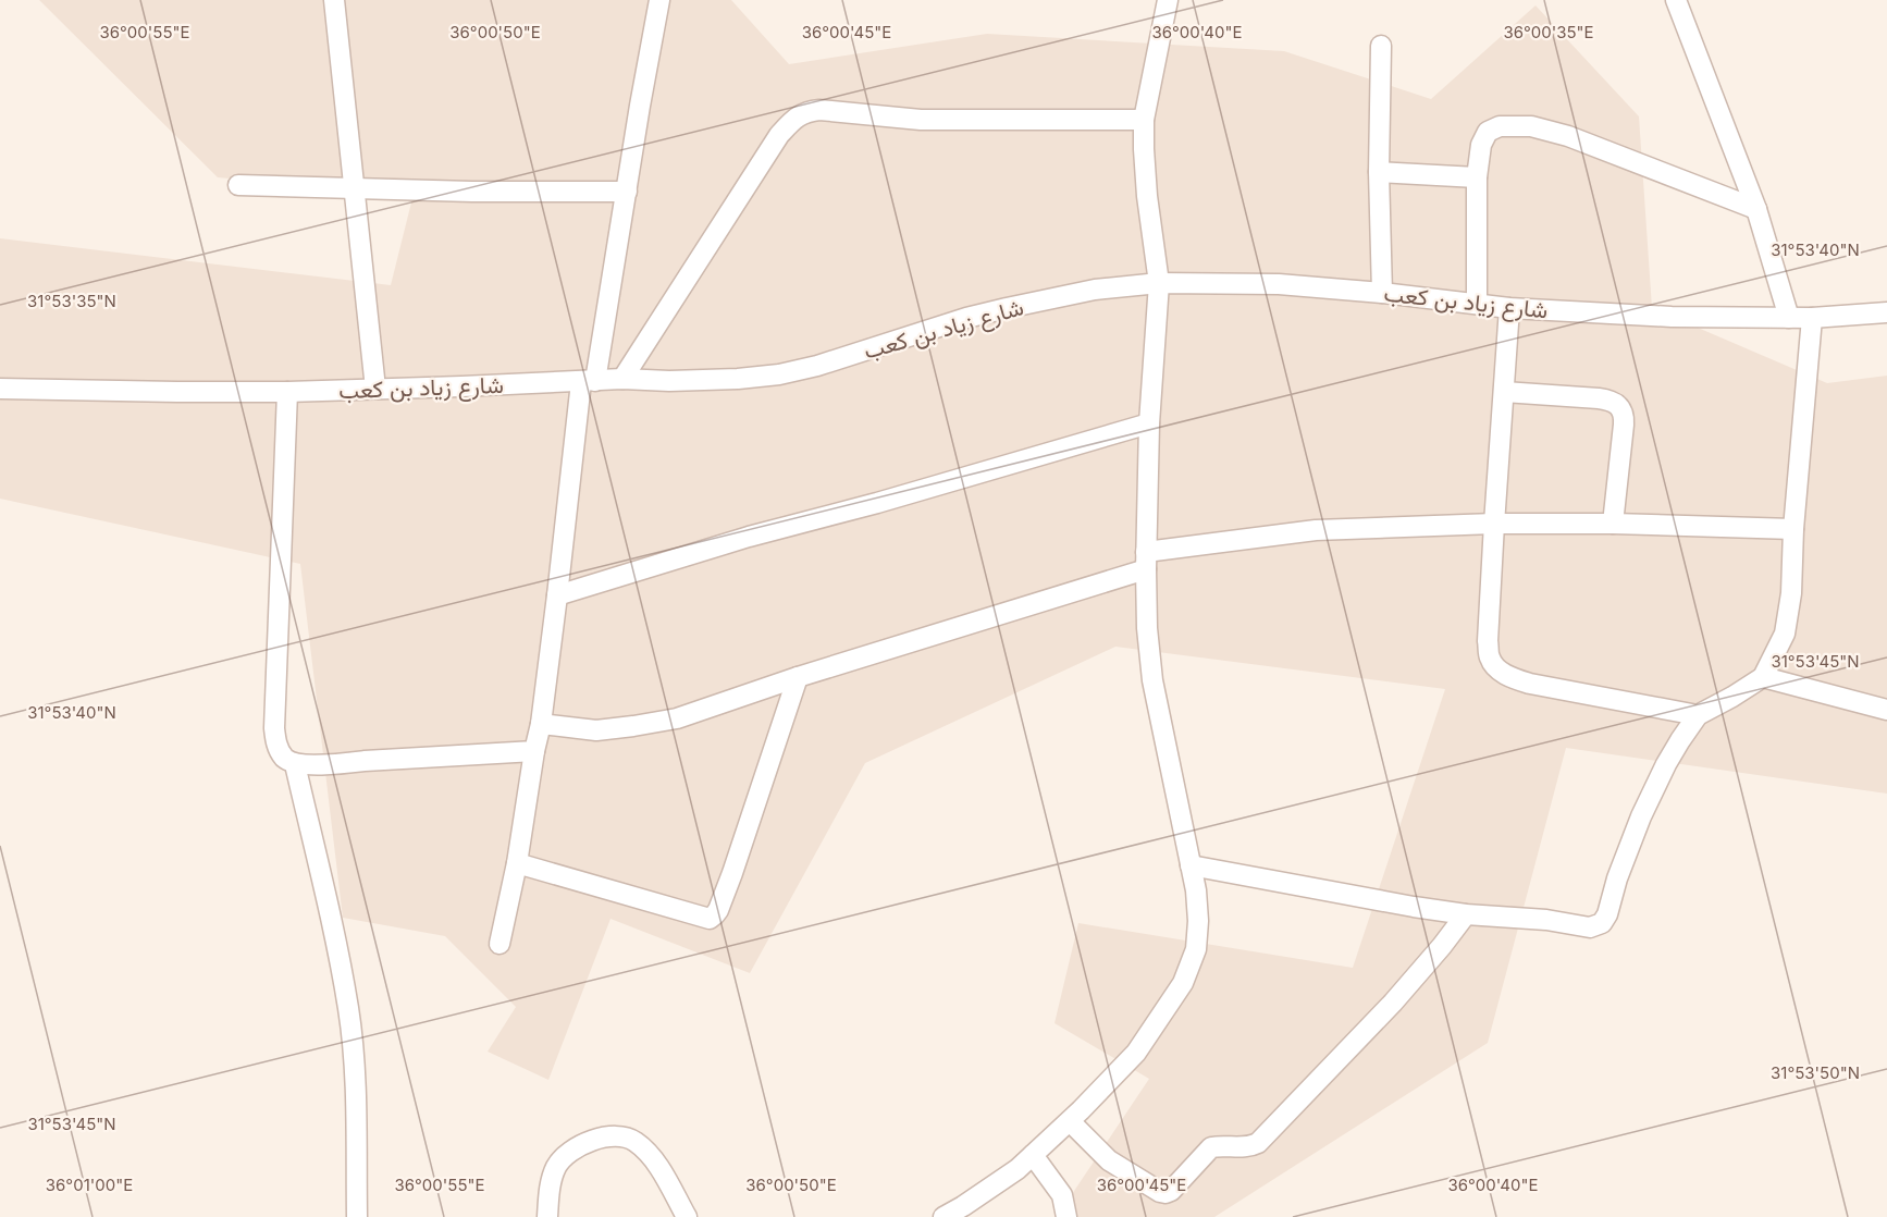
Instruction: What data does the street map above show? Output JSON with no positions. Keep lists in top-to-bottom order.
{
  "streets": {
    "street": ["شارع زياد بن كعب"]
  },
  "coordinates": [
    "36°00'55\"E",
    "36°00'50\"E",
    "36°00'45\"E",
    "36°00'40\"E",
    "36°00'35\"E",
    "31°53'40\"N",
    "31°53'35\"N",
    "31°53'45\"N",
    "31°53'50\"N",
    "36°01'00\"E"
  ]
}
